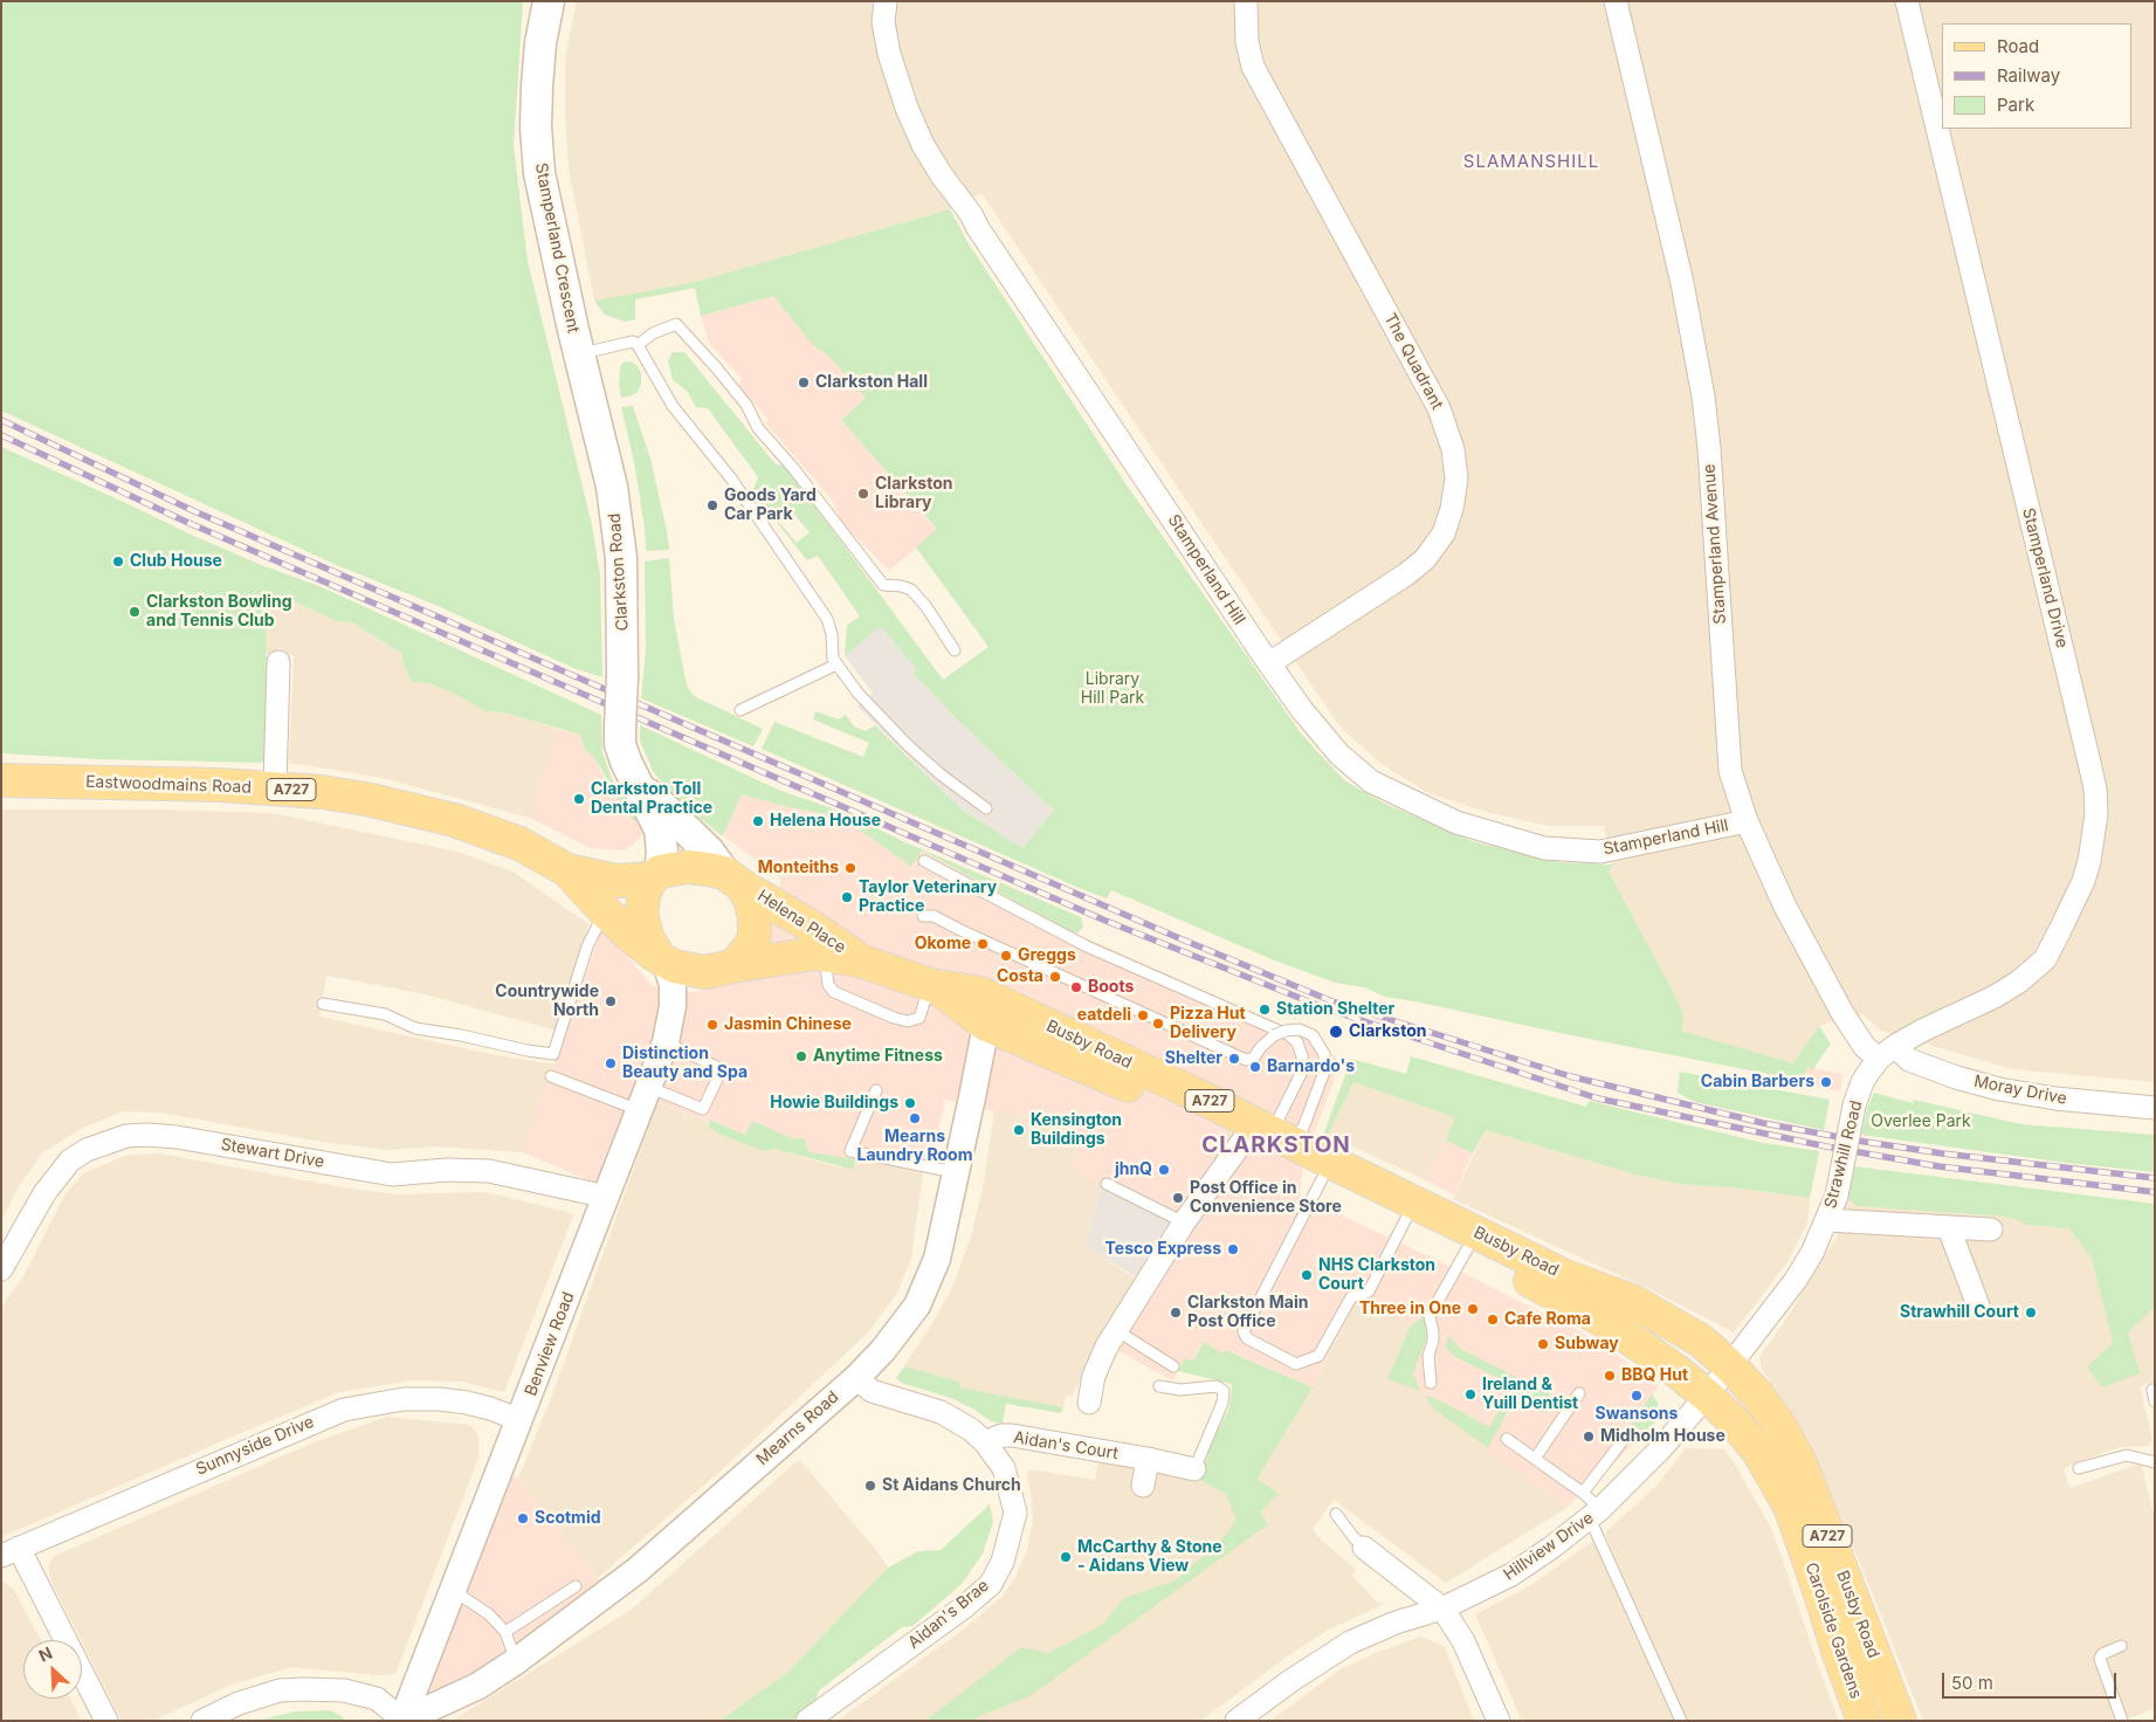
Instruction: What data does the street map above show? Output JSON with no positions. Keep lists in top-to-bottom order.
{
  "streets": {
    "main road": [
      "Stamperland Crescent",
      "Clarkston Road",
      "Eastwoodmains Road",
      "A727",
      "Helena Place",
      "Busby Road",
      "Carolside Gardens"
    ],
    "street": [
      "The Quadrant",
      "Stamperland Avenue",
      "Stamperland Hill",
      "Stamperland Drive",
      "Moray Drive",
      "Stewart Drive",
      "Strawhill Road",
      "Benview Road",
      "Mearns Road",
      "Sunnyside Drive",
      "Aidan's Court",
      "Hillview Drive",
      "Aidan's Brae"
    ]
  },
  "crossings": [
    ["Stamperland Crescent", "Clarkston Road"],
    ["The Quadrant", "Stamperland Hill"],
    ["Stamperland Avenue", "Stamperland Hill"],
    ["Stamperland Avenue", "Stamperland Drive"],
    ["Stamperland Avenue", "Moray Drive"],
    ["Stamperland Avenue", "Strawhill Road"],
    ["Clarkston Road", "Eastwoodmains Road"],
    ["Clarkston Road", "Helena Place"],
    ["Clarkston Road", "Busby Road"],
    ["Clarkston Road", "Benview Road"],
    ["Stamperland Drive", "Moray Drive"],
    ["Stamperland Drive", "Strawhill Road"],
    ["Eastwoodmains Road", "Helena Place"],
    ["Eastwoodmains Road", "Busby Road"],
    ["Eastwoodmains Road", "Benview Road"],
    ["Helena Place", "Busby Road"],
    ["Helena Place", "Benview Road"],
    ["Busby Road", "Strawhill Road"],
    ["Busby Road", "Benview Road"],
    ["Busby Road", "Mearns Road"],
    ["Busby Road", "Hillview Drive"],
    ["Busby Road", "Carolside Gardens"],
    ["Moray Drive", "Strawhill Road"],
    ["Stewart Drive", "Benview Road"],
    ["Strawhill Road", "Hillview Drive"],
    ["Strawhill Road", "Carolside Gardens"],
    ["Benview Road", "Mearns Road"],
    ["Benview Road", "Sunnyside Drive"],
    ["Mearns Road", "Aidan's Brae"],
    ["Aidan's Court", "Aidan's Brae"],
    ["Hillview Drive", "Carolside Gardens"]
  ],
  "districts": ["SLAMANSHILL", "CLARKSTON"],
  "parks": ["Library Hill Park", "Overlee Park"],
  "places": [
    "Clarkston Hall",
    "Clarkston Library",
    "Goods Yard Car Park",
    "Club House",
    "Clarkston Bowling and Tennis Club",
    "Clarkston Toll Dental Practice",
    "Helena House",
    "Monteiths",
    "Taylor Veterinary Practice",
    "Okome",
    "Greggs",
    "Costa",
    "Boots",
    "Countrywide North",
    "Station Shelter",
    "eatdeli",
    "Pizza Hut Delivery",
    "Jasmin Chinese",
    "Clarkston",
    "Anytime Fitness",
    "Shelter",
    "Distinction Beauty and Spa",
    "Barnardo's",
    "Cabin Barbers",
    "Howie Buildings",
    "Mearns Laundry Room",
    "Kensington Buildings",
    "jhnQ",
    "Post Office in Convenience Store",
    "Tesco Express",
    "NHS Clarkston Court",
    "Three in One",
    "Clarkston Main Post Office",
    "Strawhill Court",
    "Cafe Roma",
    "Subway",
    "BBQ Hut",
    "Ireland & Yuill Dentist",
    "Swansons",
    "Midholm House",
    "St Aidans Church",
    "Scotmid",
    "McCarthy & Stone - Aidans View"
  ],
  "legend": ["Road", "Railway", "Park"],
  "scale_bar": "50 m",
  "north": "top left"
}
